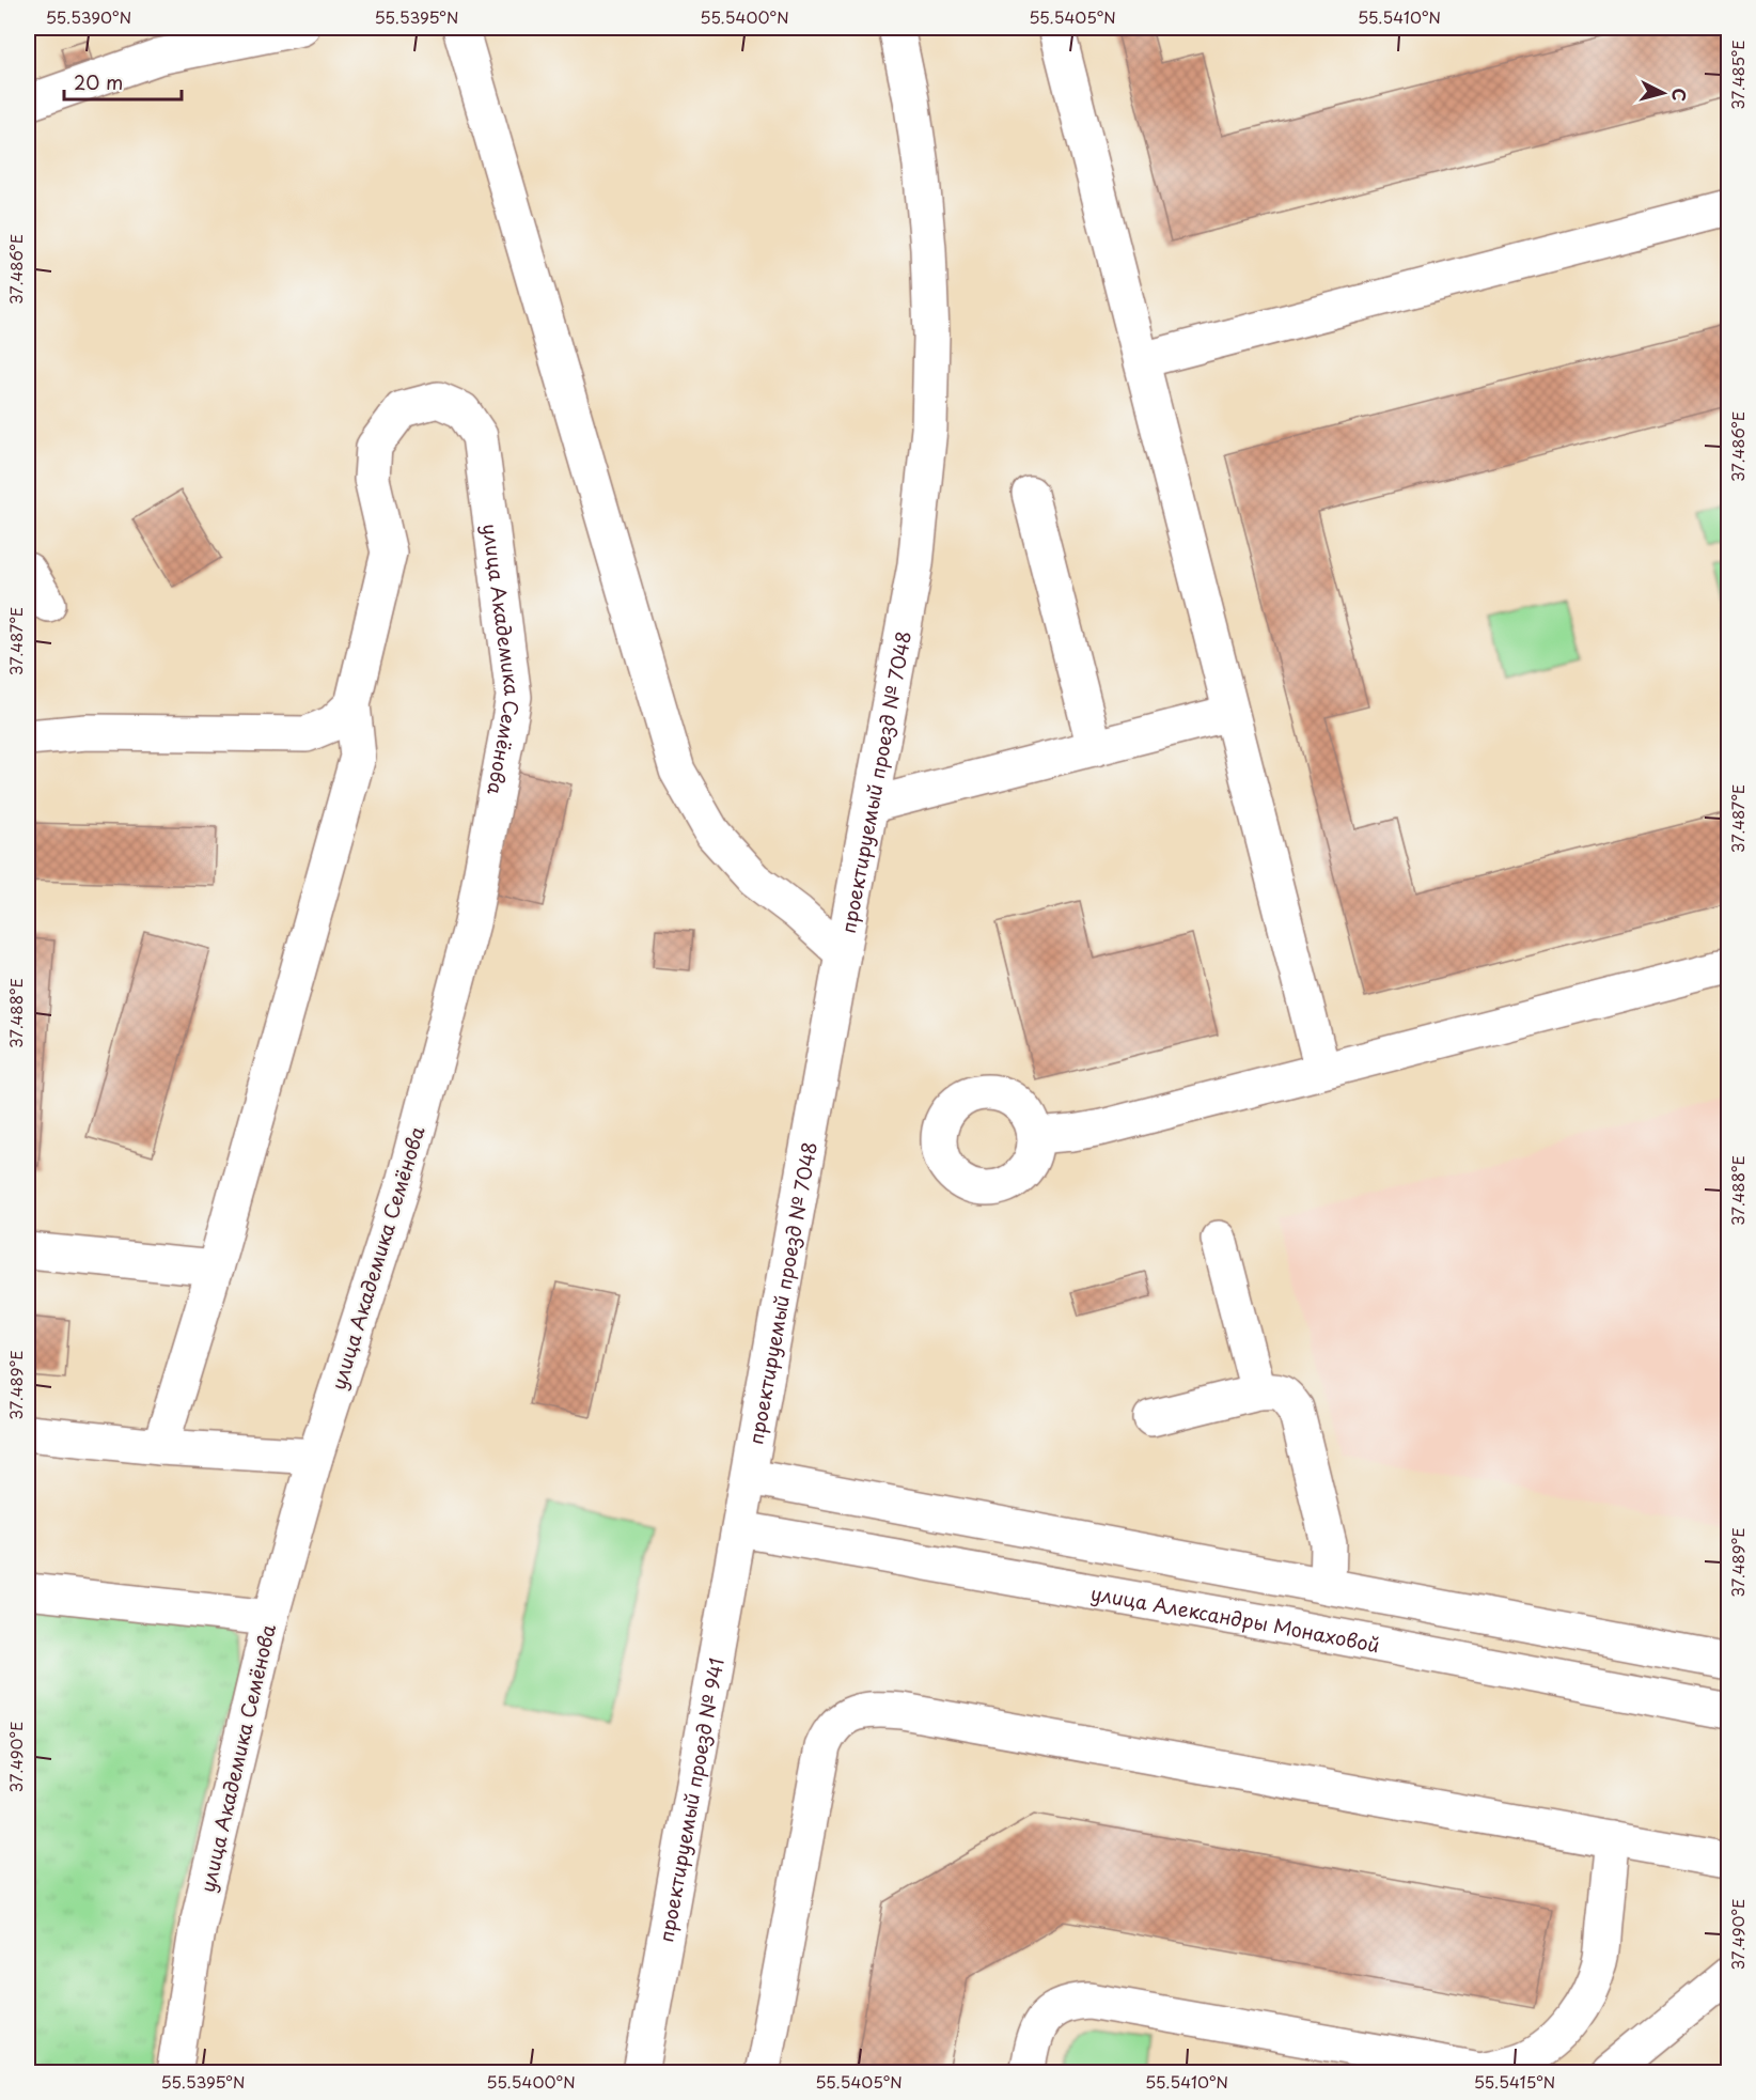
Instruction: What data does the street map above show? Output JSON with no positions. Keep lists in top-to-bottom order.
{
  "streets": {
    "main road": [
      "улица Академика Семёнова",
      "проектируемый проезд № 7048",
      "улица Александры Монаховой",
      "проектируемый проезд № 941"
    ]
  },
  "crossings": [
    ["проектируемый проезд № 7048", "улица Александры Монаховой"],
    ["проектируемый проезд № 7048", "проектируемый проезд № 941"],
    ["улица Александры Монаховой", "проектируемый проезд № 941"]
  ],
  "scale_bar": "20 m",
  "north": "right",
  "coordinates": [
    "55.5390°N",
    "55.5395°N",
    "55.5400°N",
    "55.5405°N",
    "55.5410°N",
    "37.485°E",
    "37.486°E",
    "37.487°E",
    "37.488°E",
    "37.489°E",
    "37.490°E",
    "55.5415°N"
  ]
}
